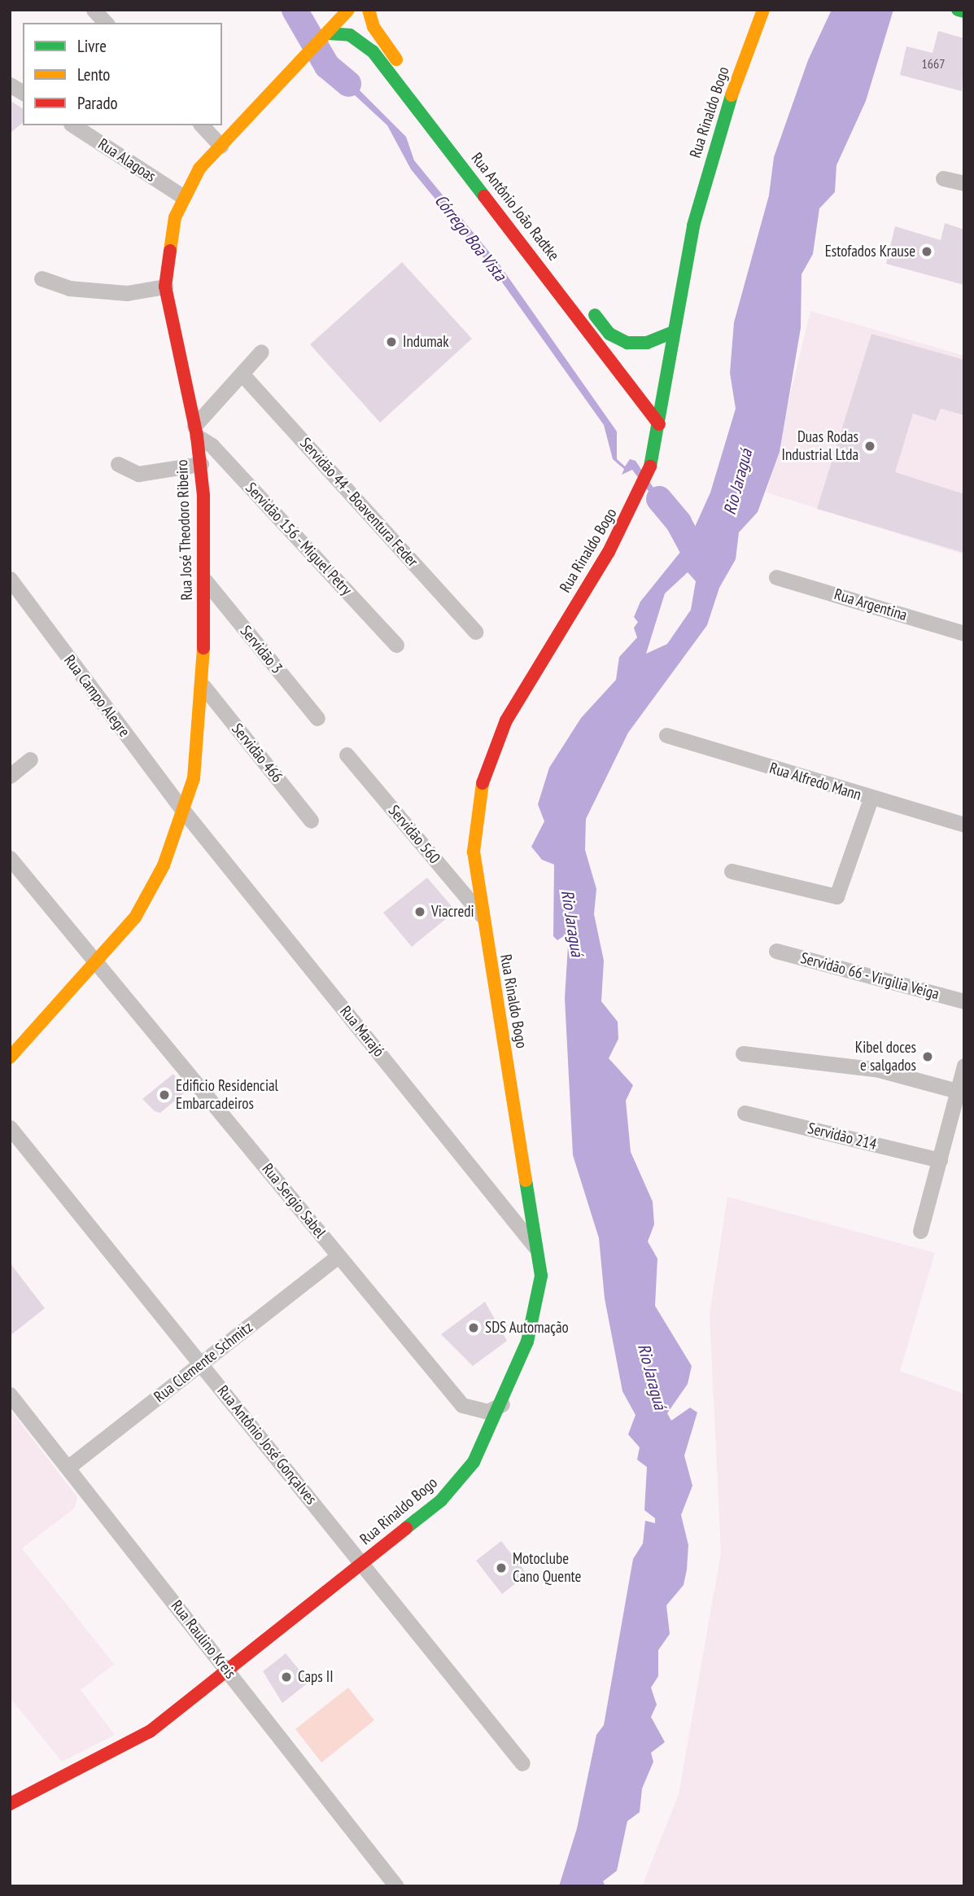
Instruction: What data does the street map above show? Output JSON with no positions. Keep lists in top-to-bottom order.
{
  "streets": {
    "main road": ["Rua Rinaldo Bogo", "Rua Antônio João Radtke", "Rua José Theodoro Ribeiro"],
    "street": [
      "Rua Alagoas",
      "Servidão 44 - Boaventura Feder",
      "Servidão 156 - Miguel Petry",
      "Rua Argentina",
      "Servidão 3",
      "Rua Campo Alegre",
      "Servidão 466",
      "Rua Alfredo Mann",
      "Servidão 560",
      "Servidão 66 - Virgilia Veiga",
      "Rua Marajó",
      "Servidão 214",
      "Rua Sergio Sabel",
      "Rua Clemente Schmitz",
      "Rua Antônio José Gonçalves",
      "Rua Raulino Kreis"
    ]
  },
  "crossings": [
    ["Rua Rinaldo Bogo", "Rua Antônio João Radtke"],
    ["Rua Rinaldo Bogo", "Servidão 560"],
    ["Rua Rinaldo Bogo", "Rua Marajó"],
    ["Rua Rinaldo Bogo", "Rua Sergio Sabel"],
    ["Rua Rinaldo Bogo", "Rua Antônio José Gonçalves"],
    ["Rua Rinaldo Bogo", "Rua Raulino Kreis"],
    ["Rua Alagoas", "Rua José Theodoro Ribeiro"],
    ["Rua Antônio João Radtke", "Rua José Theodoro Ribeiro"],
    ["Rua José Theodoro Ribeiro", "Servidão 156 - Miguel Petry"],
    ["Rua José Theodoro Ribeiro", "Servidão 3"],
    ["Rua José Theodoro Ribeiro", "Rua Campo Alegre"],
    ["Rua José Theodoro Ribeiro", "Servidão 466"],
    ["Rua José Theodoro Ribeiro", "Rua Marajó"],
    ["Rua José Theodoro Ribeiro", "Rua Sergio Sabel"],
    ["Rua Campo Alegre", "Rua Marajó"],
    ["Rua Sergio Sabel", "Rua Clemente Schmitz"],
    ["Rua Clemente Schmitz", "Rua Antônio José Gonçalves"],
    ["Rua Clemente Schmitz", "Rua Raulino Kreis"]
  ],
  "water": ["Córrego Boa Vista", "Rio Jaraguá"],
  "places": [
    "Estofados Krause",
    "Indumak",
    "Duas Rodas Industrial Ltda",
    "Viacredi",
    "Kibel doces e salgados",
    "Edificio Residencial Embarcadeiros",
    "SDS Automação",
    "Motoclube Cano Quente",
    "Caps II"
  ],
  "house_numbers": ["1667"],
  "legend": ["Livre", "Lento", "Parado"]
}
